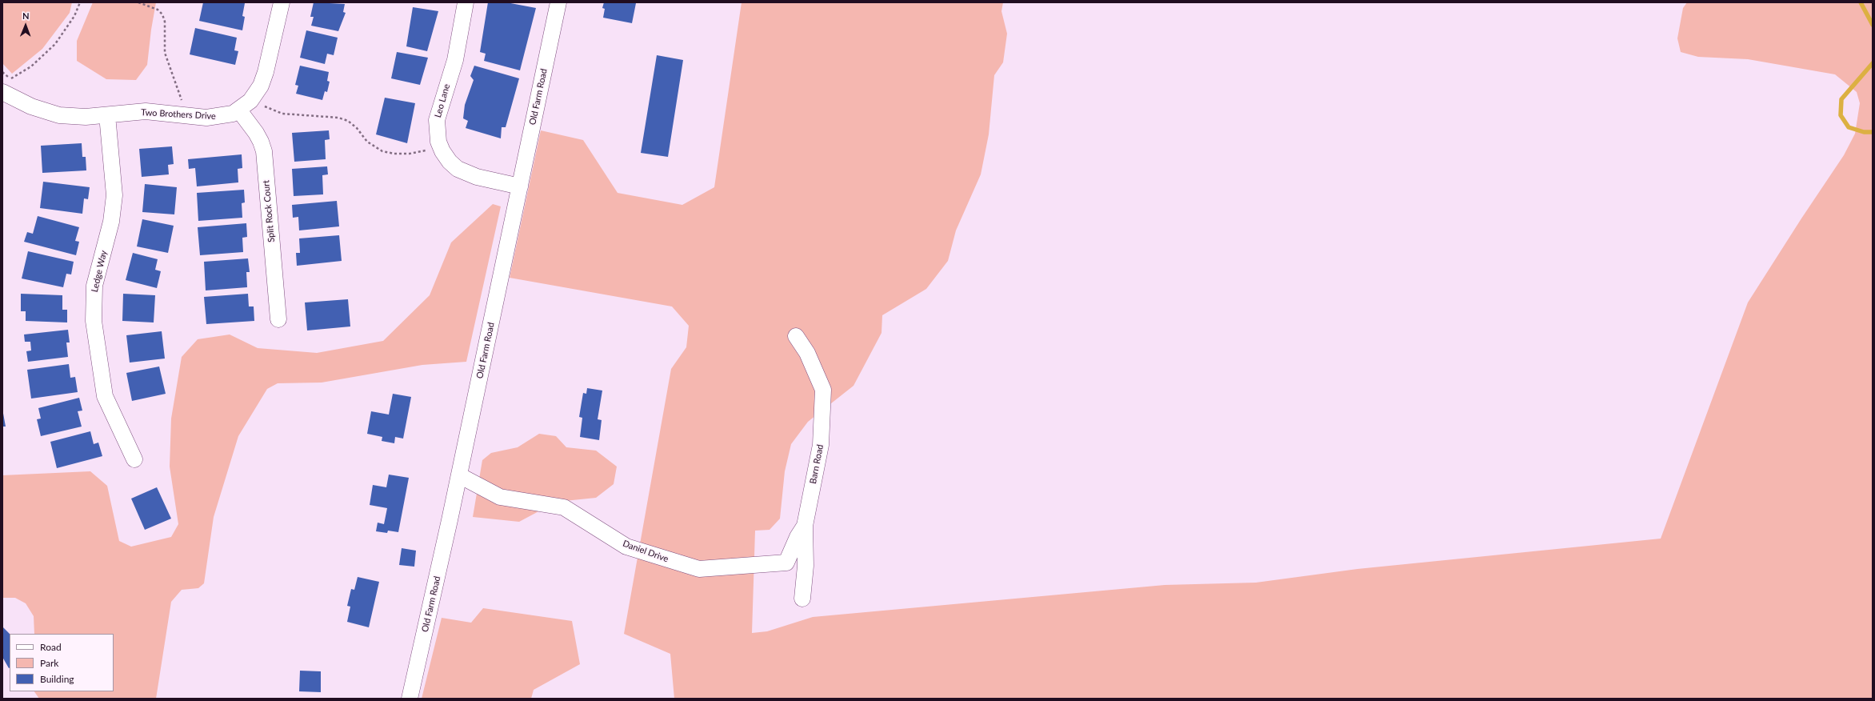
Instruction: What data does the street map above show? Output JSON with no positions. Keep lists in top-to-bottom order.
{
  "streets": {
    "street": [
      "Old Farm Road",
      "Leo Lane",
      "Two Brothers Drive",
      "Split Rock Court",
      "Ledge Way",
      "Barn Road",
      "Daniel Drive"
    ]
  },
  "crossings": [
    ["Old Farm Road", "Leo Lane"],
    ["Old Farm Road", "Daniel Drive"],
    ["Two Brothers Drive", "Split Rock Court"],
    ["Two Brothers Drive", "Ledge Way"],
    ["Barn Road", "Daniel Drive"]
  ],
  "legend": ["Road", "Park", "Building"],
  "north": "top"
}
